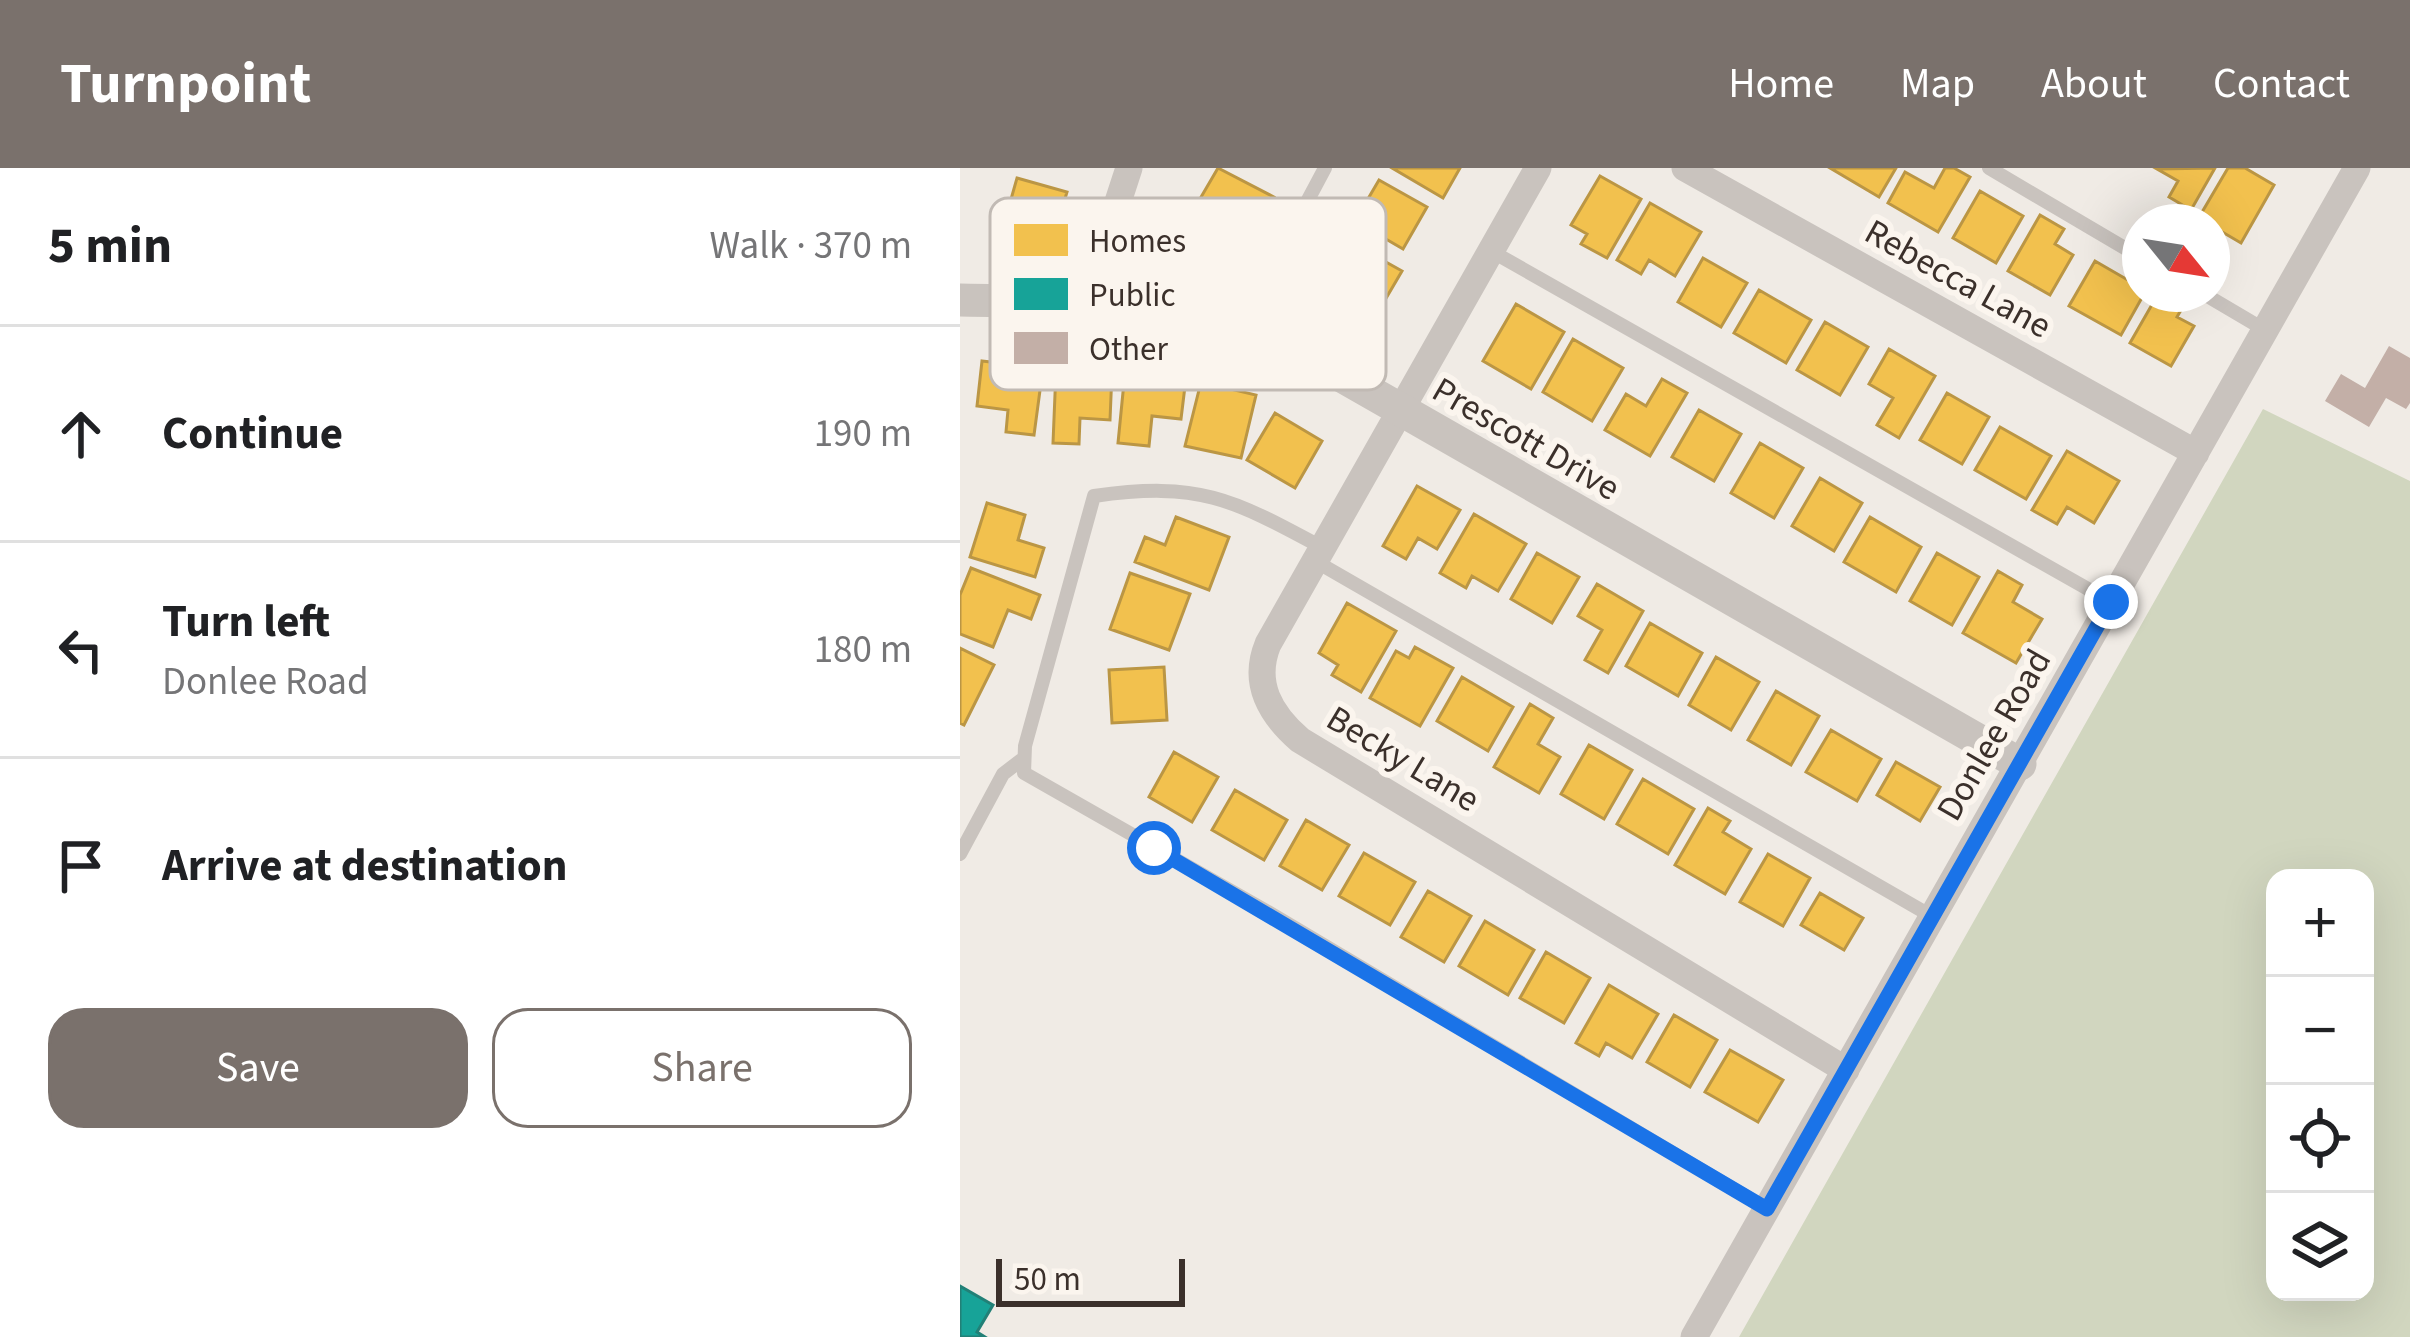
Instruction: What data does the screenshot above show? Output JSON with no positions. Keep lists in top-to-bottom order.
{
  "streets": {
    "street": [
      "Rebecca Lane",
      "Prescott Drive",
      "Donlee Road",
      "Becky Lane"
    ]
  },
  "crossings": [
    ["Rebecca Lane", "Donlee Road"],
    ["Prescott Drive", "Donlee Road"],
    ["Prescott Drive", "Becky Lane"],
    ["Donlee Road", "Becky Lane"]
  ],
  "legend": ["Homes", "Public", "Other"],
  "scale_bar": "50 m",
  "north": "bottom right",
  "page": {
    "header": "Turnpoint",
    "nav": [
      "Home",
      "Map",
      "About",
      "Contact"
    ],
    "heading": ["5 min", "Walk · 370 m"],
    "list": [
      ["Continue", "190 m"],
      ["Turn left", "Donlee Road", "180 m"],
      "Arrive at destination"
    ],
    "map_buttons": ["+", "−"],
    "buttons": ["Save", "Share"],
    "scale": "50 m"
  }
}
